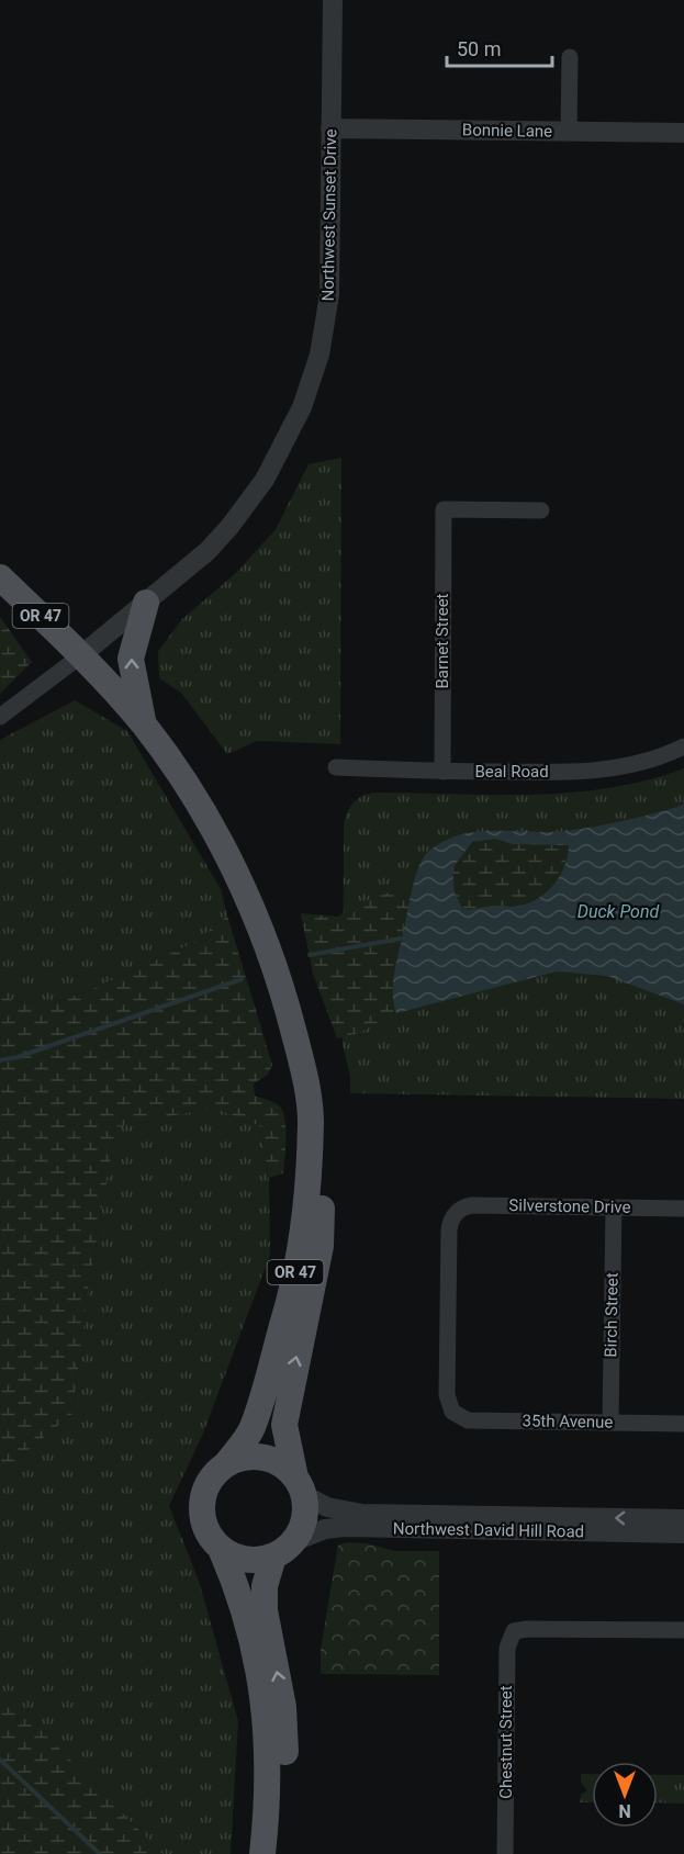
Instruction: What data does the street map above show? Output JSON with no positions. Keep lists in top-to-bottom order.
{
  "streets": {
    "main road": ["OR 47"],
    "street": [
      "Bonnie Lane",
      "Northwest Sunset Drive",
      "Barnet Street",
      "Beal Road",
      "Silverstone Drive",
      "Birch Street",
      "35th Avenue",
      "Northwest David Hill Road",
      "Chestnut Street"
    ]
  },
  "crossings": [
    ["Bonnie Lane", "Northwest Sunset Drive"],
    ["Northwest Sunset Drive", "OR 47"],
    ["OR 47", "Northwest David Hill Road"],
    ["Barnet Street", "Beal Road"],
    ["Silverstone Drive", "Birch Street"],
    ["Silverstone Drive", "35th Avenue"],
    ["Birch Street", "35th Avenue"]
  ],
  "water": ["Duck Pond"],
  "scale_bar": "50 m",
  "north": "bottom"
}
